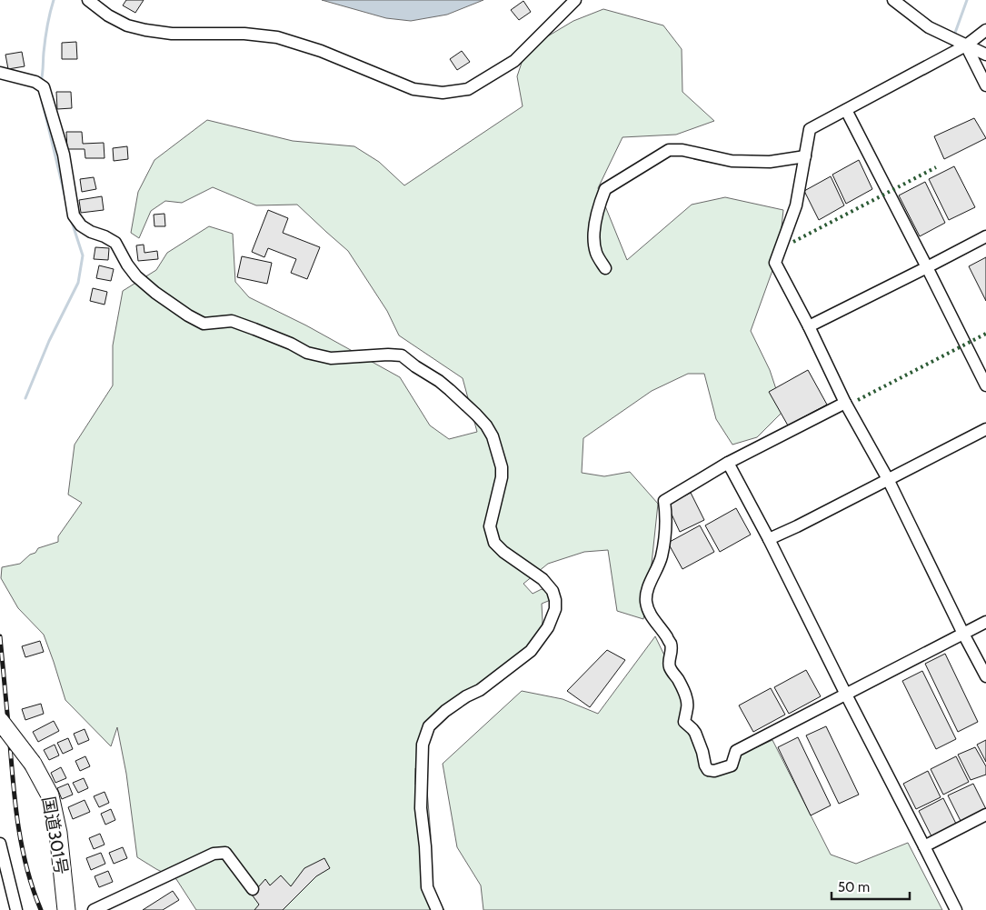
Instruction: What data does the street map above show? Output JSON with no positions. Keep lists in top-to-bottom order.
{
  "streets": {
    "highway": ["国道301号"]
  },
  "scale_bar": "50 m"
}
